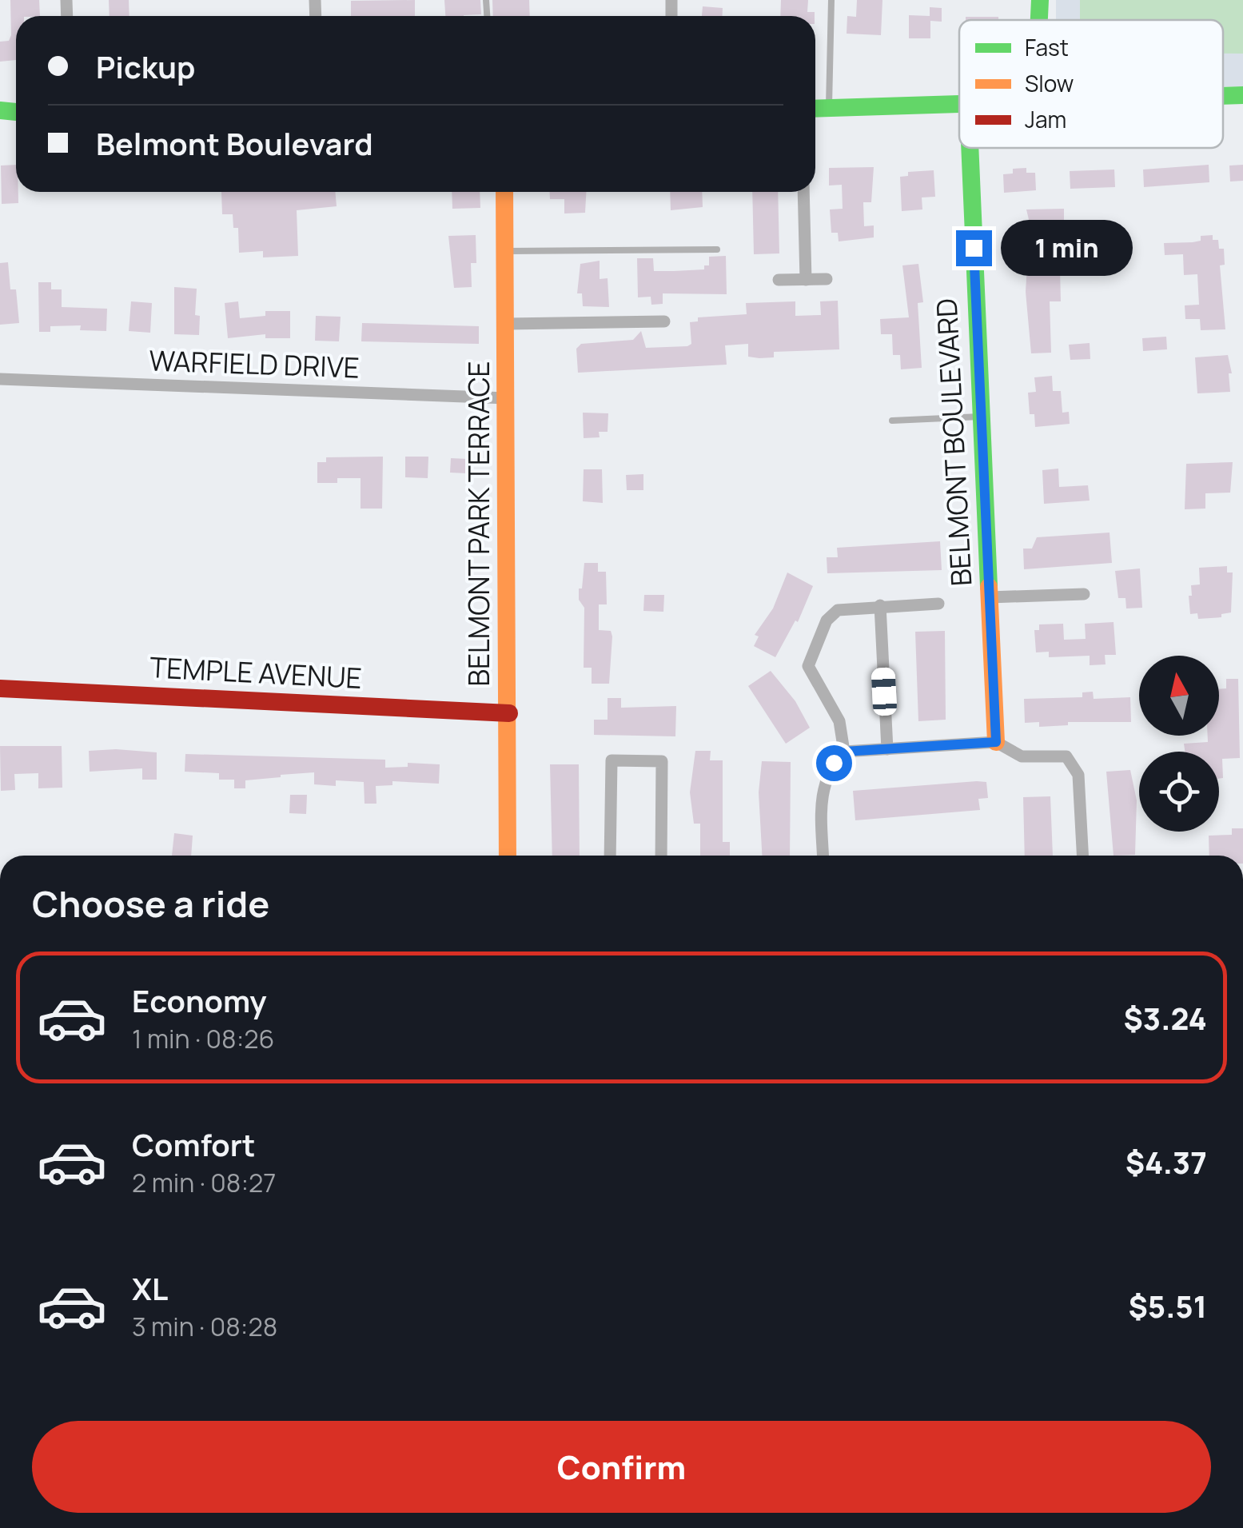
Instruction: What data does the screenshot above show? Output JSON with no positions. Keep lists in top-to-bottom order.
{
  "streets": {
    "street": [
      "WARFIELD DRIVE",
      "BELMONT BOULEVARD",
      "BELMONT PARK TERRACE",
      "TEMPLE AVENUE"
    ]
  },
  "crossings": [
    ["WARFIELD DRIVE", "BELMONT PARK TERRACE"],
    ["BELMONT PARK TERRACE", "TEMPLE AVENUE"]
  ],
  "legend": ["Fast", "Slow", "Jam"],
  "north": "top",
  "page": {
    "banner": ["Pickup", "Belmont Boulevard"],
    "bubble": "1 min",
    "heading": "Choose a ride",
    "list": [
      {
        "name": "Economy",
        "note": "1 min · 08:26",
        "value": "$3.24"
      },
      {
        "name": "Comfort",
        "note": "2 min · 08:27",
        "value": "$4.37"
      },
      {
        "name": "XL",
        "note": "3 min · 08:28",
        "value": "$5.51"
      }
    ],
    "buttons": "Confirm"
  }
}
